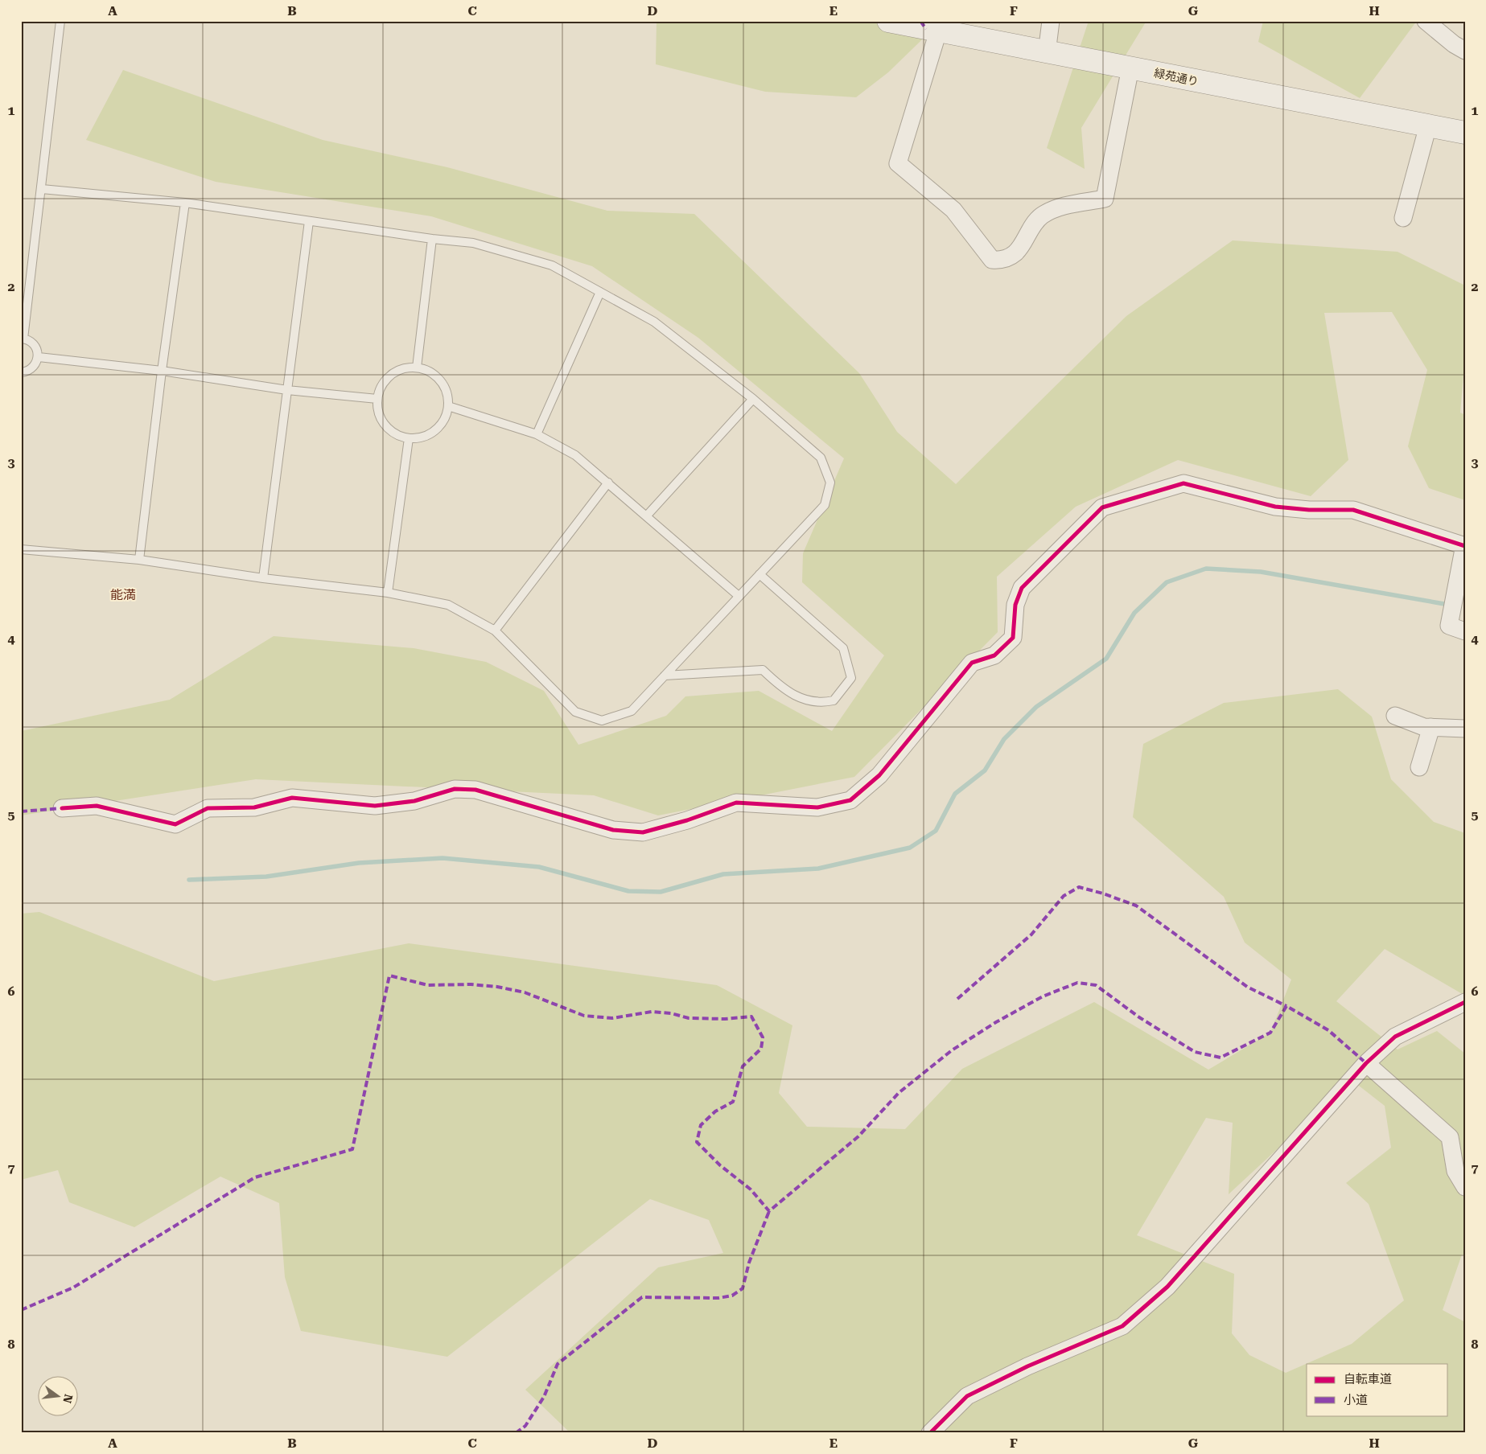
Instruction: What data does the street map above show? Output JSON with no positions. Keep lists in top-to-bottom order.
{
  "streets": {
    "street": ["緑苑通り"]
  },
  "districts": ["能満"],
  "legend": ["自転車道", "小道"],
  "north": "right",
  "grid": {
    "columns": [
      "A",
      "B",
      "C",
      "D",
      "E",
      "F",
      "G",
      "H"
    ],
    "rows": [
      "1",
      "2",
      "3",
      "4",
      "5",
      "6",
      "7",
      "8"
    ]
  }
}
